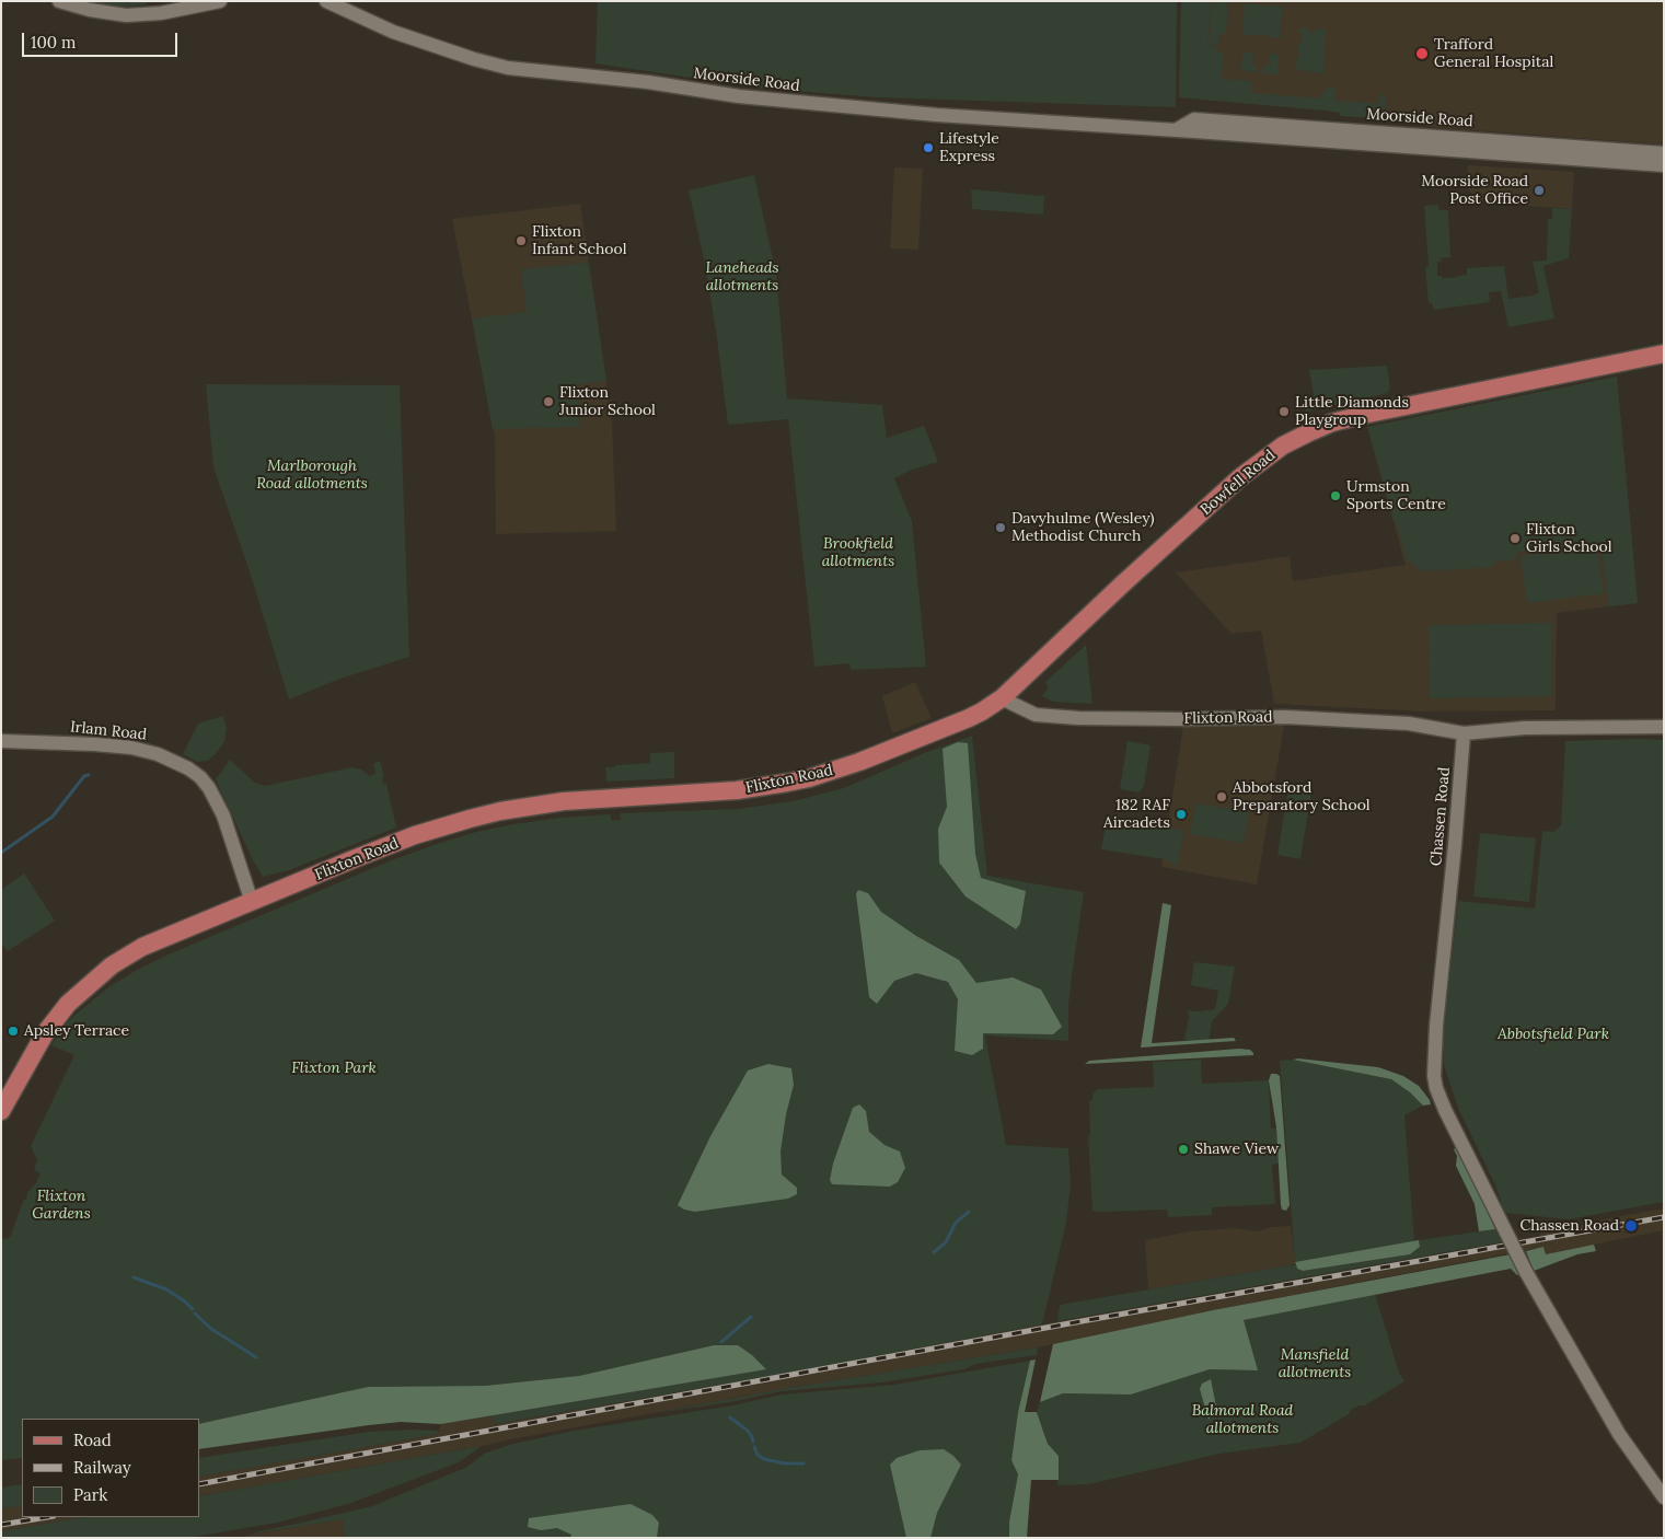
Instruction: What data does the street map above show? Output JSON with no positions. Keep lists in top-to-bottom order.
{
  "streets": {
    "main road": ["Bowfell Road", "Flixton Road"],
    "street": ["Moorside Road", "Irlam Road", "Chassen Road"]
  },
  "crossings": [
    ["Bowfell Road", "Flixton Road"],
    ["Flixton Road", "Irlam Road"],
    ["Flixton Road", "Chassen Road"]
  ],
  "parks": [
    "Laneheads allotments",
    "Marlborough Road allotments",
    "Brookfield allotments",
    "Abbotsfield Park",
    "Flixton Park",
    "Flixton Gardens",
    "Mansfield allotments",
    "Balmoral Road allotments"
  ],
  "places": [
    "Trafford General Hospital",
    "Lifestyle Express",
    "Moorside Road Post Office",
    "Flixton Infant School",
    "Flixton Junior School",
    "Little Diamonds Playgroup",
    "Urmston Sports Centre",
    "Davyhulme (Wesley) Methodist Church",
    "Flixton Girls School",
    "Abbotsford Preparatory School",
    "182 RAF Aircadets",
    "Apsley Terrace",
    "Shawe View",
    "Chassen Road"
  ],
  "legend": ["Road", "Railway", "Park"],
  "scale_bar": "100 m"
}
